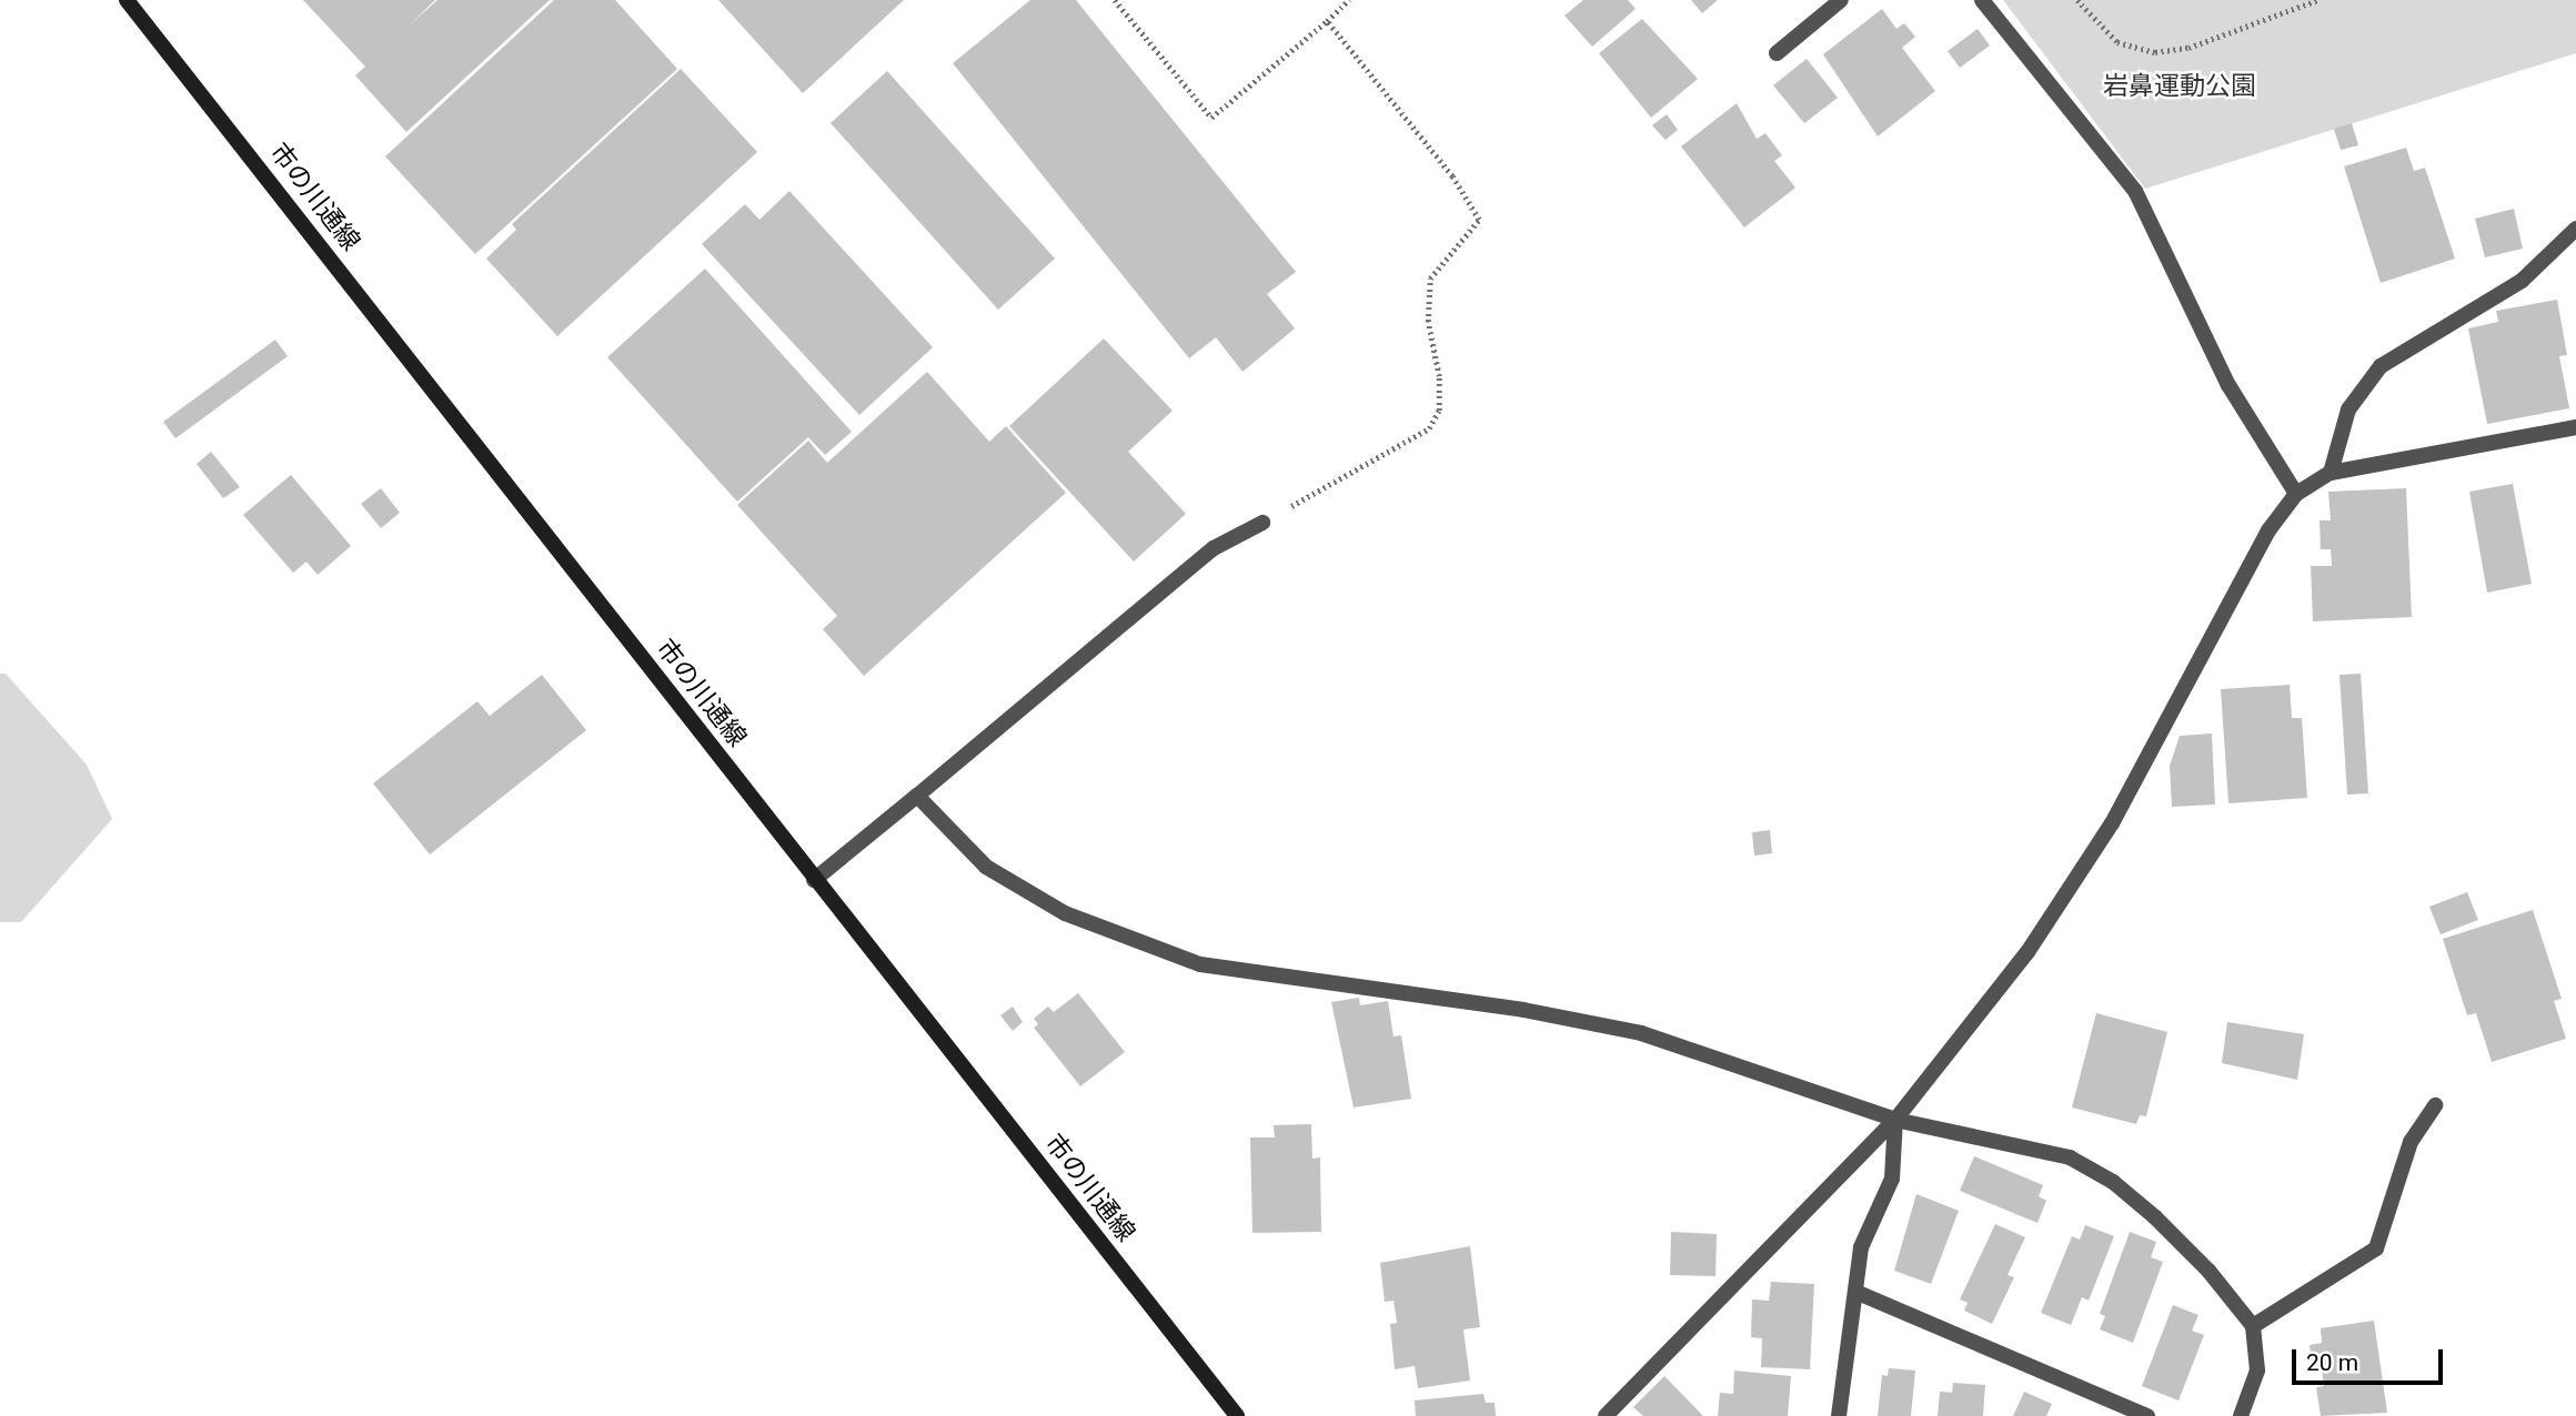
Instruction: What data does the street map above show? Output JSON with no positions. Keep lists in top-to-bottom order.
{
  "streets": {
    "street": ["市の川通線"]
  },
  "parks": ["岩鼻運動公園"],
  "scale_bar": "20 m"
}
